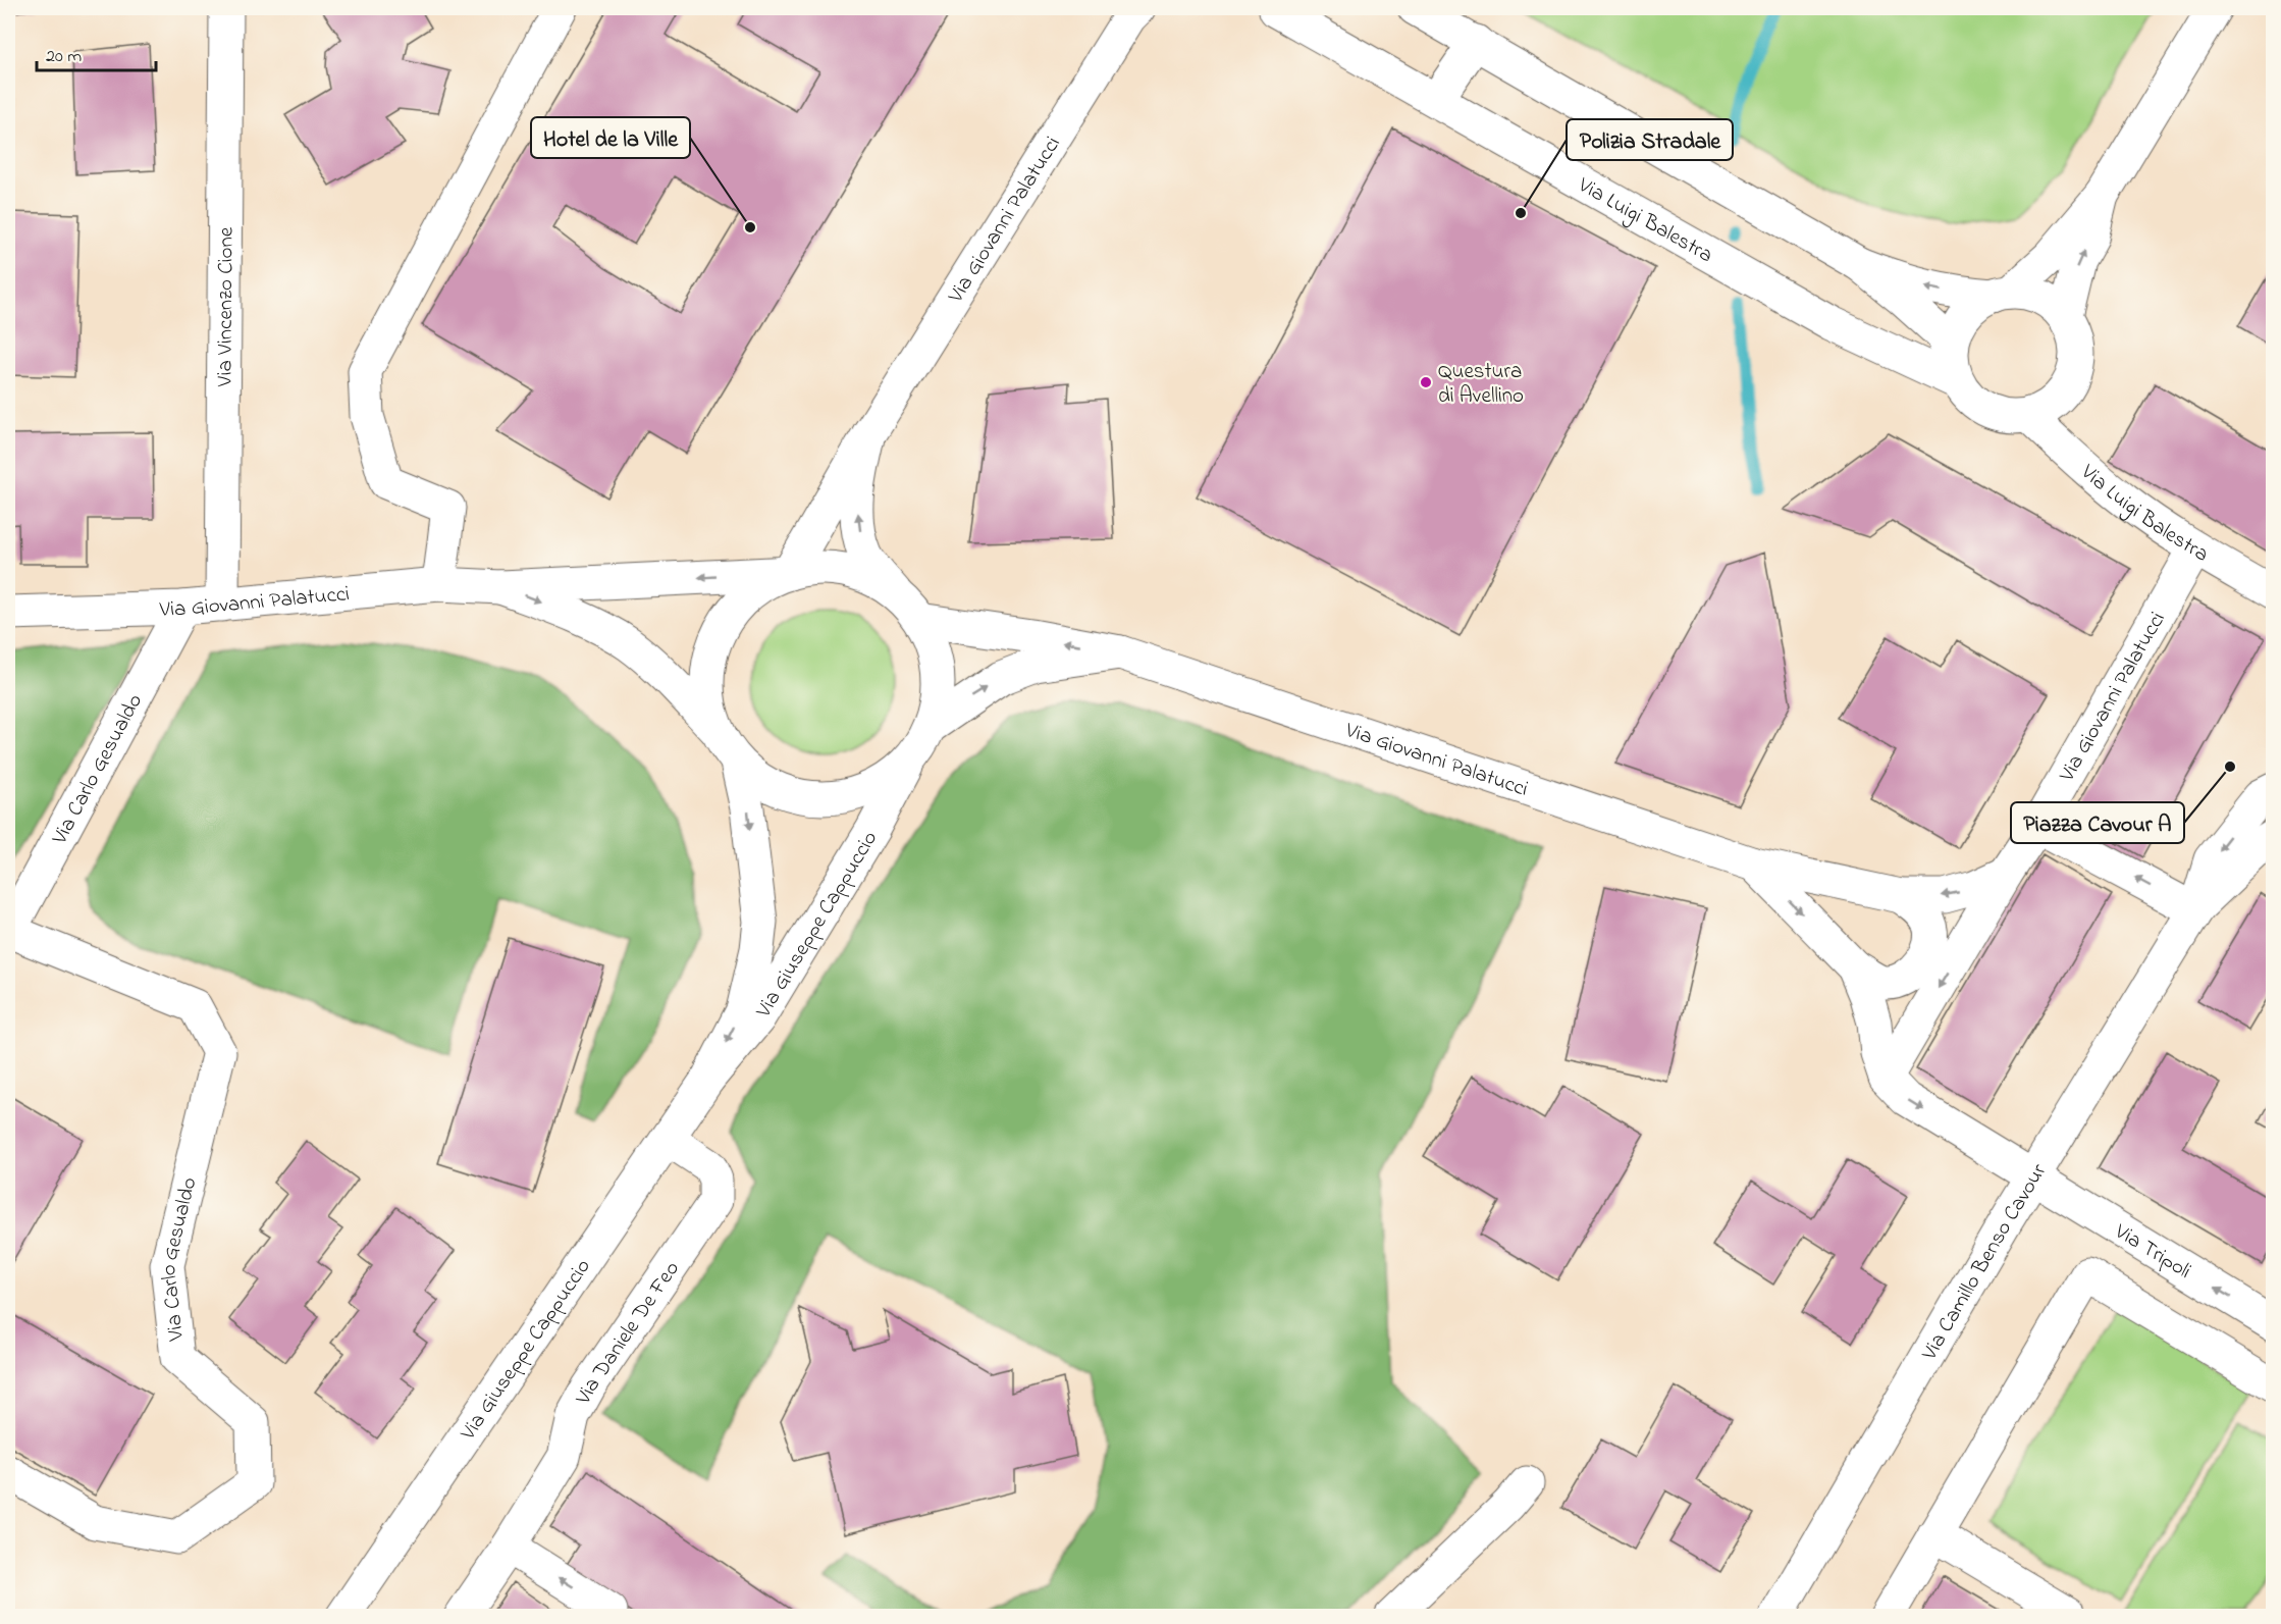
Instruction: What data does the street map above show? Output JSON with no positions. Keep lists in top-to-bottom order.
{
  "streets": {
    "street": [
      "Via Luigi Balestra",
      "Via Giovanni Palatucci",
      "Via Vincenzo Cione",
      "Via Carlo Gesualdo",
      "Via Giuseppe Cappuccio",
      "Via Tripoli",
      "Via Camillo Benso Cavour",
      "Via Daniele De Feo"
    ]
  },
  "crossings": [
    ["Via Luigi Balestra", "Via Giovanni Palatucci"],
    ["Via Giovanni Palatucci", "Via Vincenzo Cione"],
    ["Via Giovanni Palatucci", "Via Carlo Gesualdo"],
    ["Via Giovanni Palatucci", "Via Tripoli"],
    ["Via Giovanni Palatucci", "Via Camillo Benso Cavour"],
    ["Via Giuseppe Cappuccio", "Via Daniele De Feo"],
    ["Via Tripoli", "Via Camillo Benso Cavour"]
  ],
  "one_way": ["Via Tripoli"],
  "places": [
    "Polizia Stradale",
    "Hotel de la Ville",
    "Questura di Avellino",
    "Piazza Cavour A"
  ],
  "scale_bar": "20 m"
}
